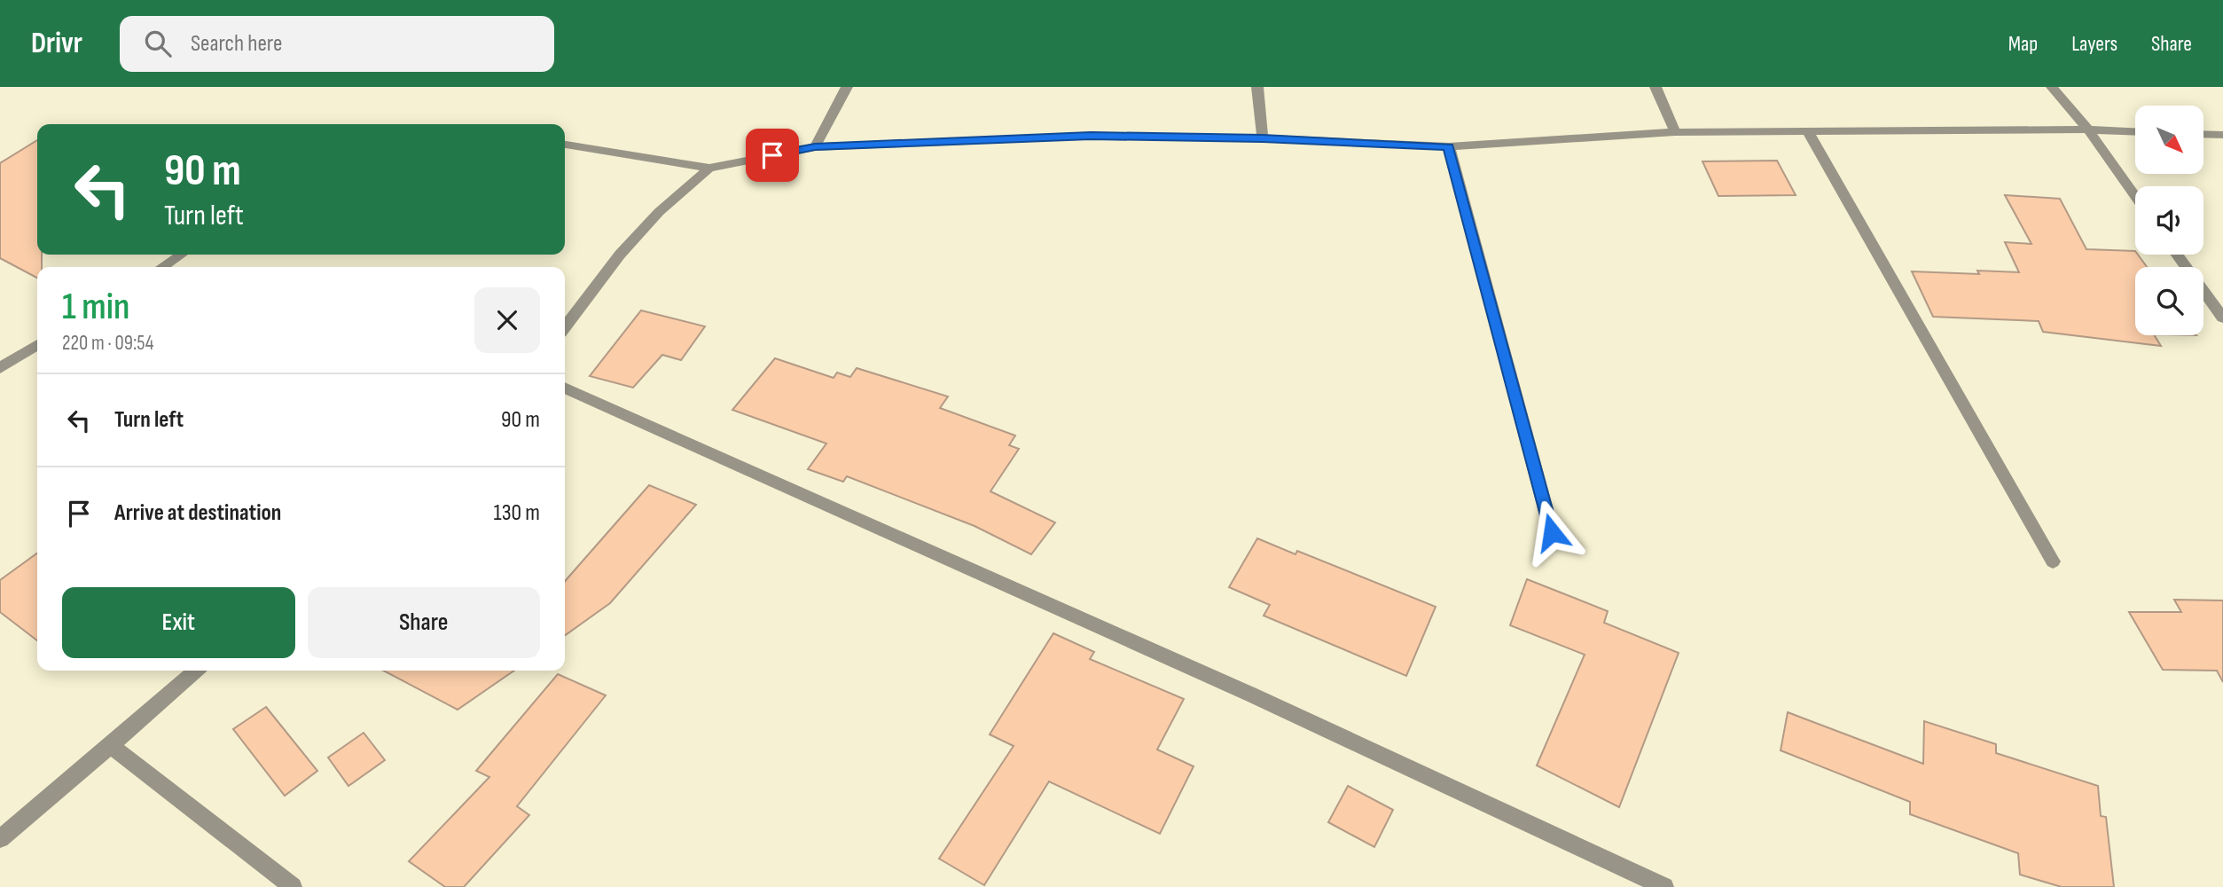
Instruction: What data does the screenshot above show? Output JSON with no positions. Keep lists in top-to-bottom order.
{
  "north": "bottom right",
  "page": {
    "header": "Drivr",
    "search": "Search here",
    "nav": ["Map", "Layers", "Share"],
    "turn": ["90 m", "Turn left"],
    "heading": ["1 min", "220 m · 09:54"],
    "list": [
      {
        "name": "Turn left",
        "value": "90 m"
      },
      {
        "name": "Arrive at destination",
        "value": "130 m"
      }
    ],
    "buttons": ["Exit", "Share"]
  }
}
